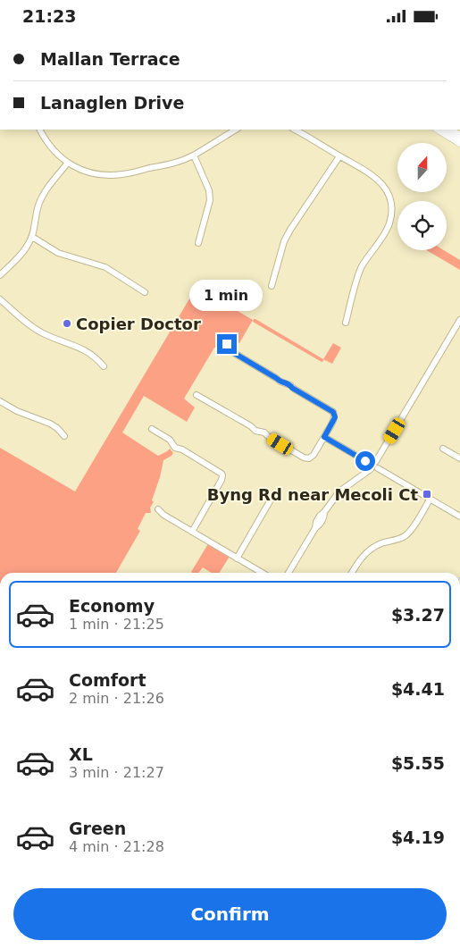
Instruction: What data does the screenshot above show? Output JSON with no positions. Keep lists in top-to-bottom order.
{
  "places": {
    "other": ["Copier Doctor"],
    "transit": ["Byng Rd near Mecoli Ct"]
  },
  "north": "top",
  "page": {
    "status": "21:23",
    "banner": ["Mallan Terrace", "Lanaglen Drive"],
    "bubble": "1 min",
    "list": [
      {
        "name": "Economy",
        "note": "1 min · 21:25",
        "value": "$3.27"
      },
      {
        "name": "Comfort",
        "note": "2 min · 21:26",
        "value": "$4.41"
      },
      {
        "name": "XL",
        "note": "3 min · 21:27",
        "value": "$5.55"
      },
      {
        "name": "Green",
        "note": "4 min · 21:28",
        "value": "$4.19"
      }
    ],
    "buttons": "Confirm"
  }
}
